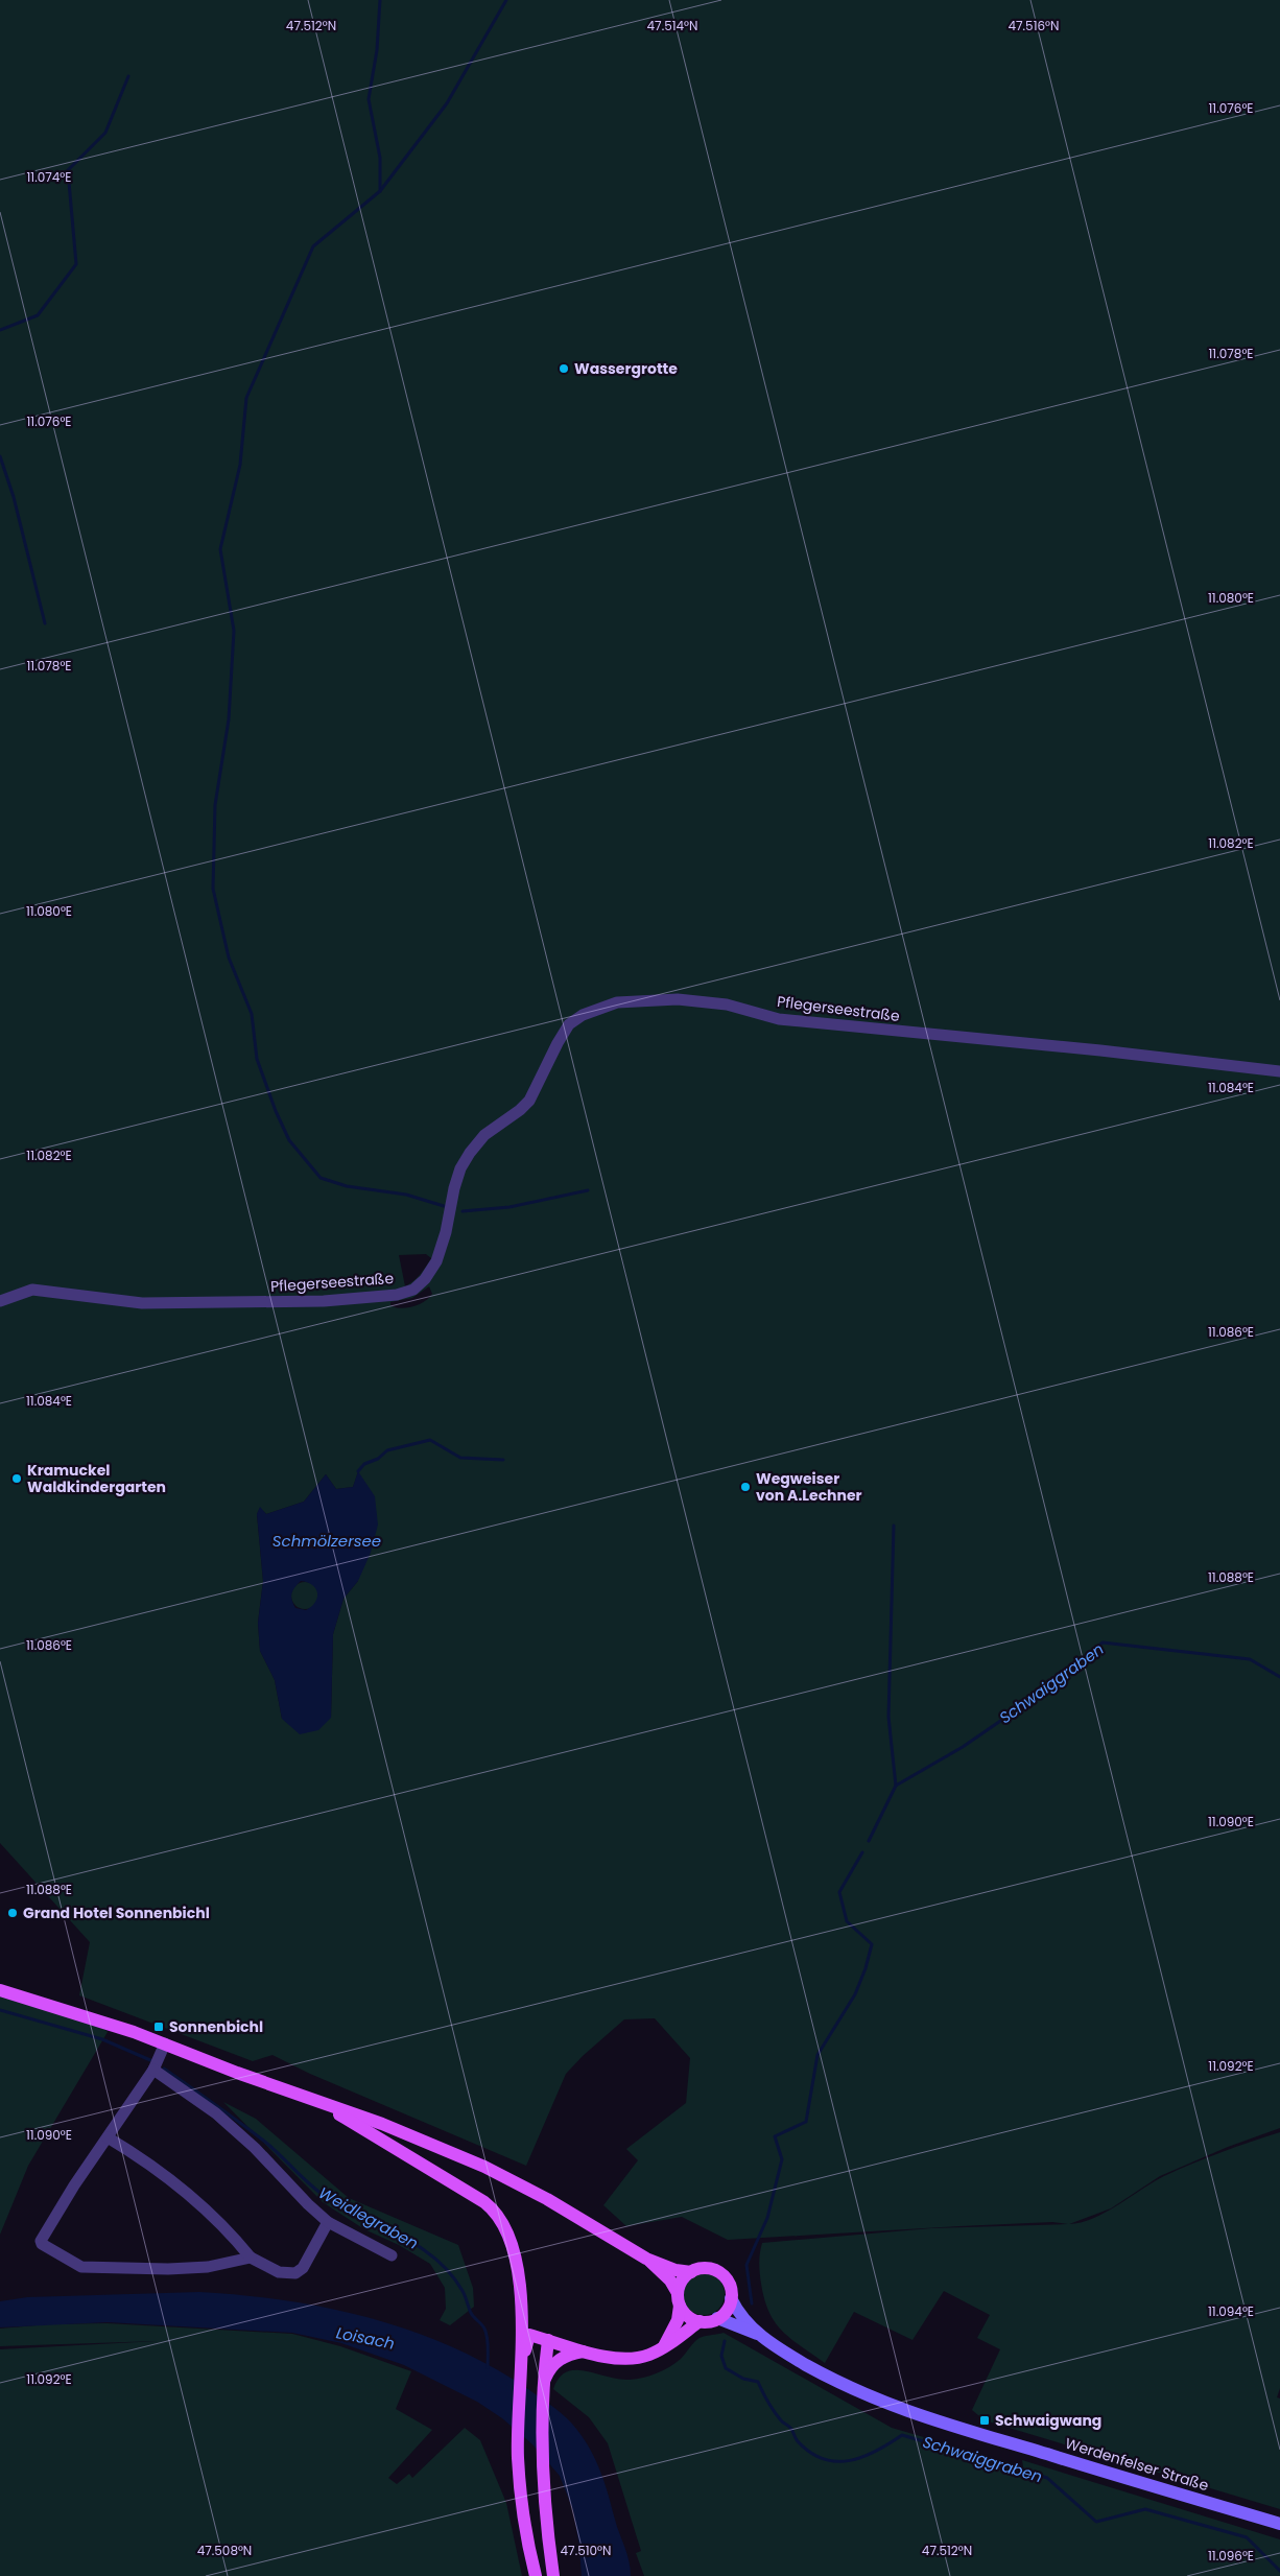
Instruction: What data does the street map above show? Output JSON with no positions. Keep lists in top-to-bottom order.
{
  "streets": {
    "street": ["Pflegerseestraße", "Werdenfelser Straße"]
  },
  "water": [
    "Schmölzersee",
    "Schwaiggraben",
    "Weidlegraben",
    "Loisach"
  ],
  "places": {
    "other": [
      "Wassergrotte",
      "Kramuckel Waldkindergarten",
      "Wegweiser von A.Lechner",
      "Grand Hotel Sonnenbichl"
    ],
    "transit": ["Sonnenbichl", "Schwaigwang"]
  },
  "coordinates": [
    "47.512°N",
    "47.514°N",
    "47.516°N",
    "11.076°E",
    "11.074°E",
    "11.078°E",
    "11.080°E",
    "11.082°E",
    "11.084°E",
    "11.086°E",
    "11.088°E",
    "11.090°E",
    "11.092°E",
    "11.094°E",
    "47.508°N",
    "47.510°N",
    "11.096°E"
  ]
}
